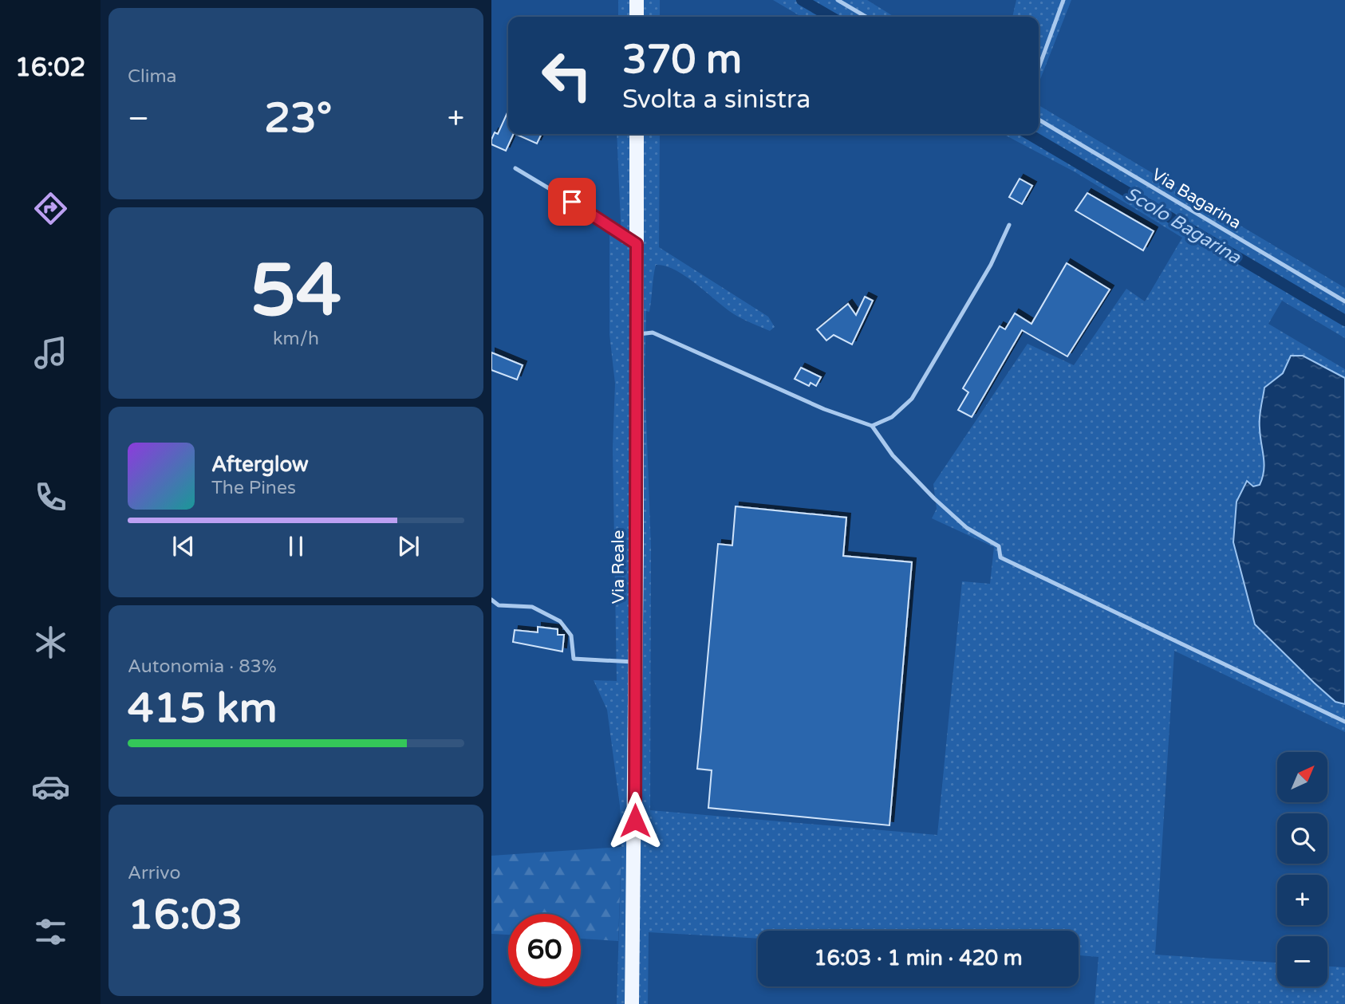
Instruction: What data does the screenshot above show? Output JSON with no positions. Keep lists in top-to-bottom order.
{
  "streets": {
    "main road": ["Via Reale"],
    "lane": ["Via Bagarina"]
  },
  "water": ["Scolo Bagarina"],
  "north": "top right",
  "page": {
    "tabs": "16:02",
    "tile": [
      "Clima",
      ["54", "km/h"],
      ["Autonomia · 83%", "415 km"],
      ["Arrivo", "16:03"]
    ],
    "turn": ["370 m", "Svolta a sinistra"],
    "heat": ["−", "23°", "+"],
    "song": ["Afterglow", "The Pines"],
    "map_buttons": ["+", "−"],
    "limit": "60",
    "trip": "16:03 · 1 min · 420 m"
  }
}
